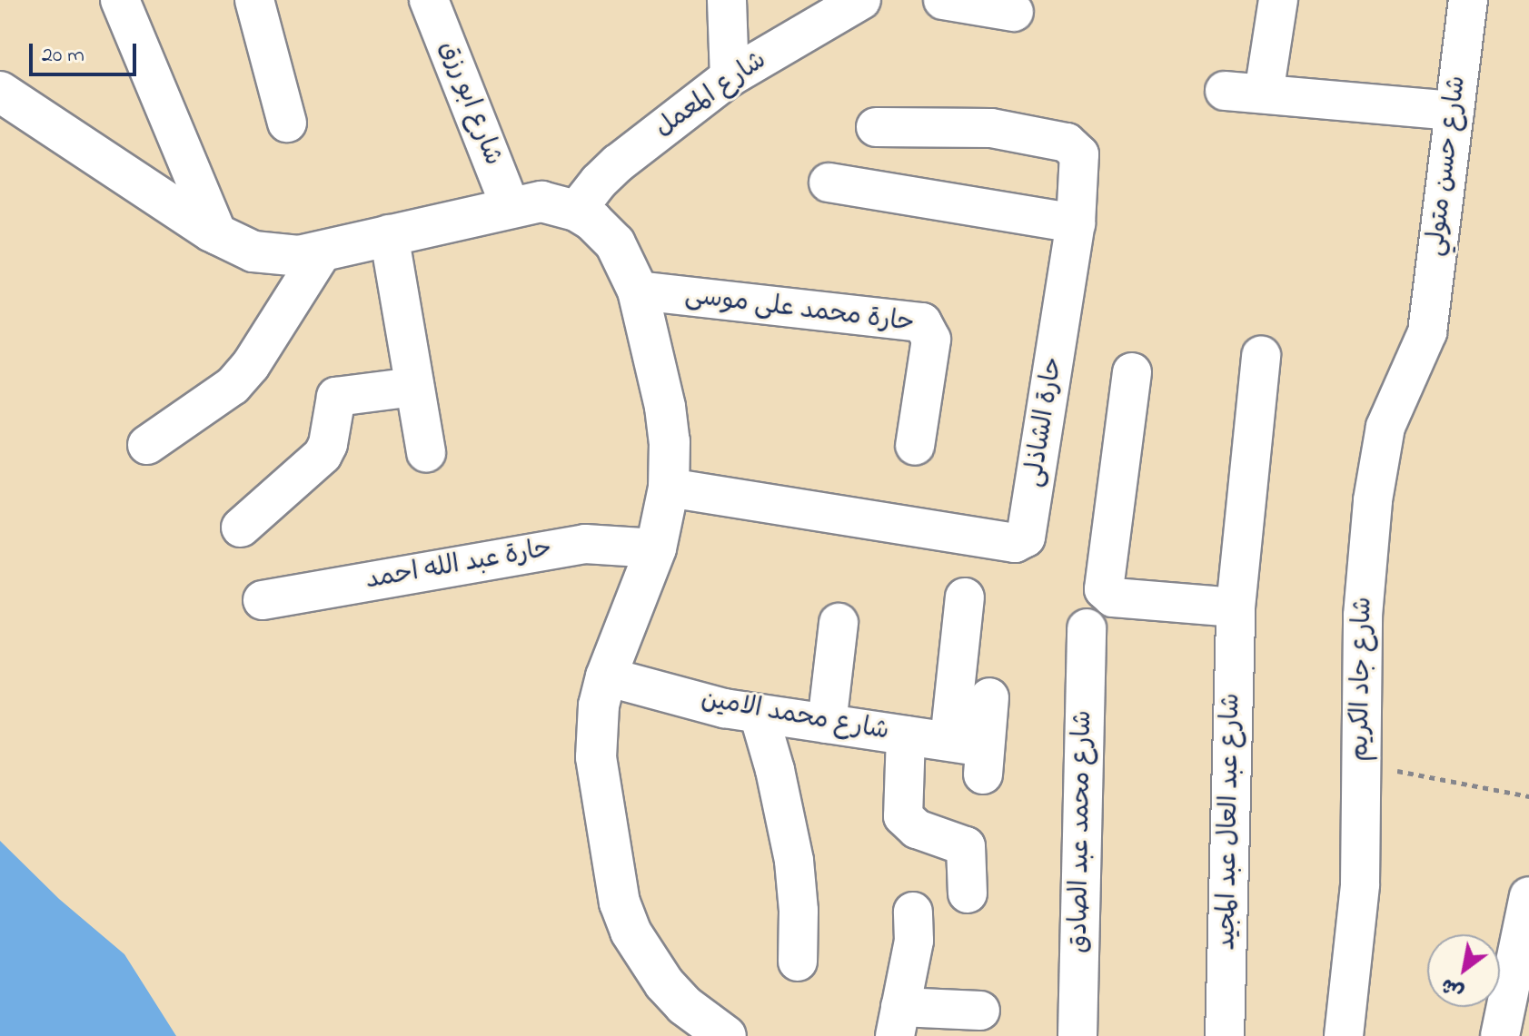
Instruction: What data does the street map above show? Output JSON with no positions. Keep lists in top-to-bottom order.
{
  "streets": {
    "street": [
      "شارع المعمل",
      "شارع ابو رزق",
      "شارع حسن متولي",
      "حارة محمد على موسى",
      "حارة الشاذلى",
      "حارة عبد الله احمد",
      "شارع جاد الكريم",
      "شارع محمد الامين",
      "شارع عبد العال عبد المجيد",
      "شارع محمد عبد الصادق"
    ]
  },
  "crossings": [
    ["شارع حسن متولي", "شارع جاد الكريم"]
  ],
  "scale_bar": "20 m",
  "north": "bottom left"
}
